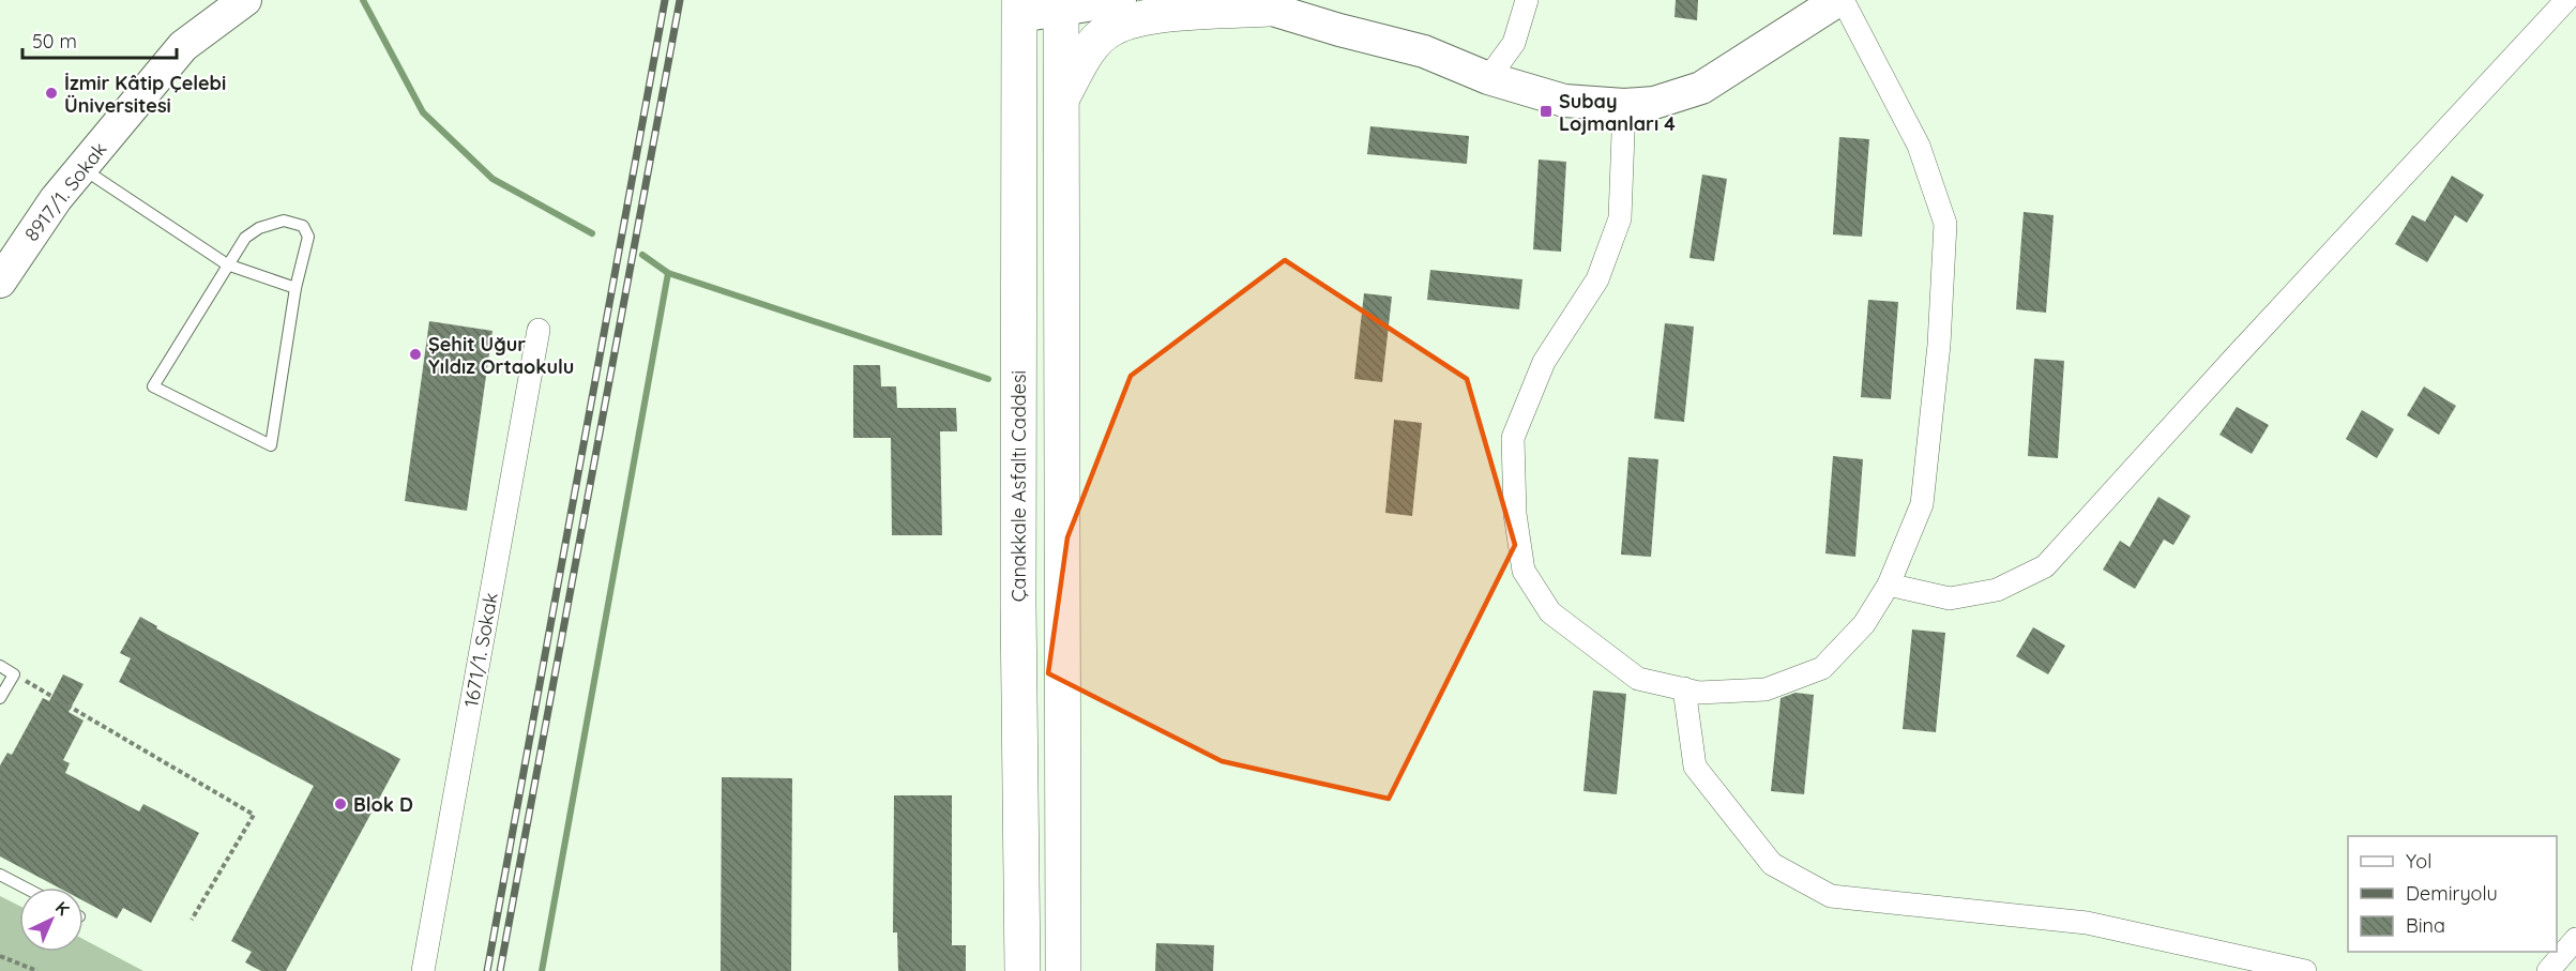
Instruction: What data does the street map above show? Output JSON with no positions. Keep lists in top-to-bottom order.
{
  "streets": {
    "highway": ["Çanakkale Asfaltı Caddesi"],
    "street": ["8917/1. Sokak", "1671/1. Sokak"]
  },
  "places": {
    "other": ["İzmir Kâtip Çelebi Üniversitesi", "Şehit Uğur Yıldız Ortaokulu", "Blok D"],
    "transit": ["Subay Lojmanları 4"]
  },
  "legend": ["Yol", "Demiryolu", "Bina"],
  "scale_bar": "50 m",
  "north": "top right"
}
